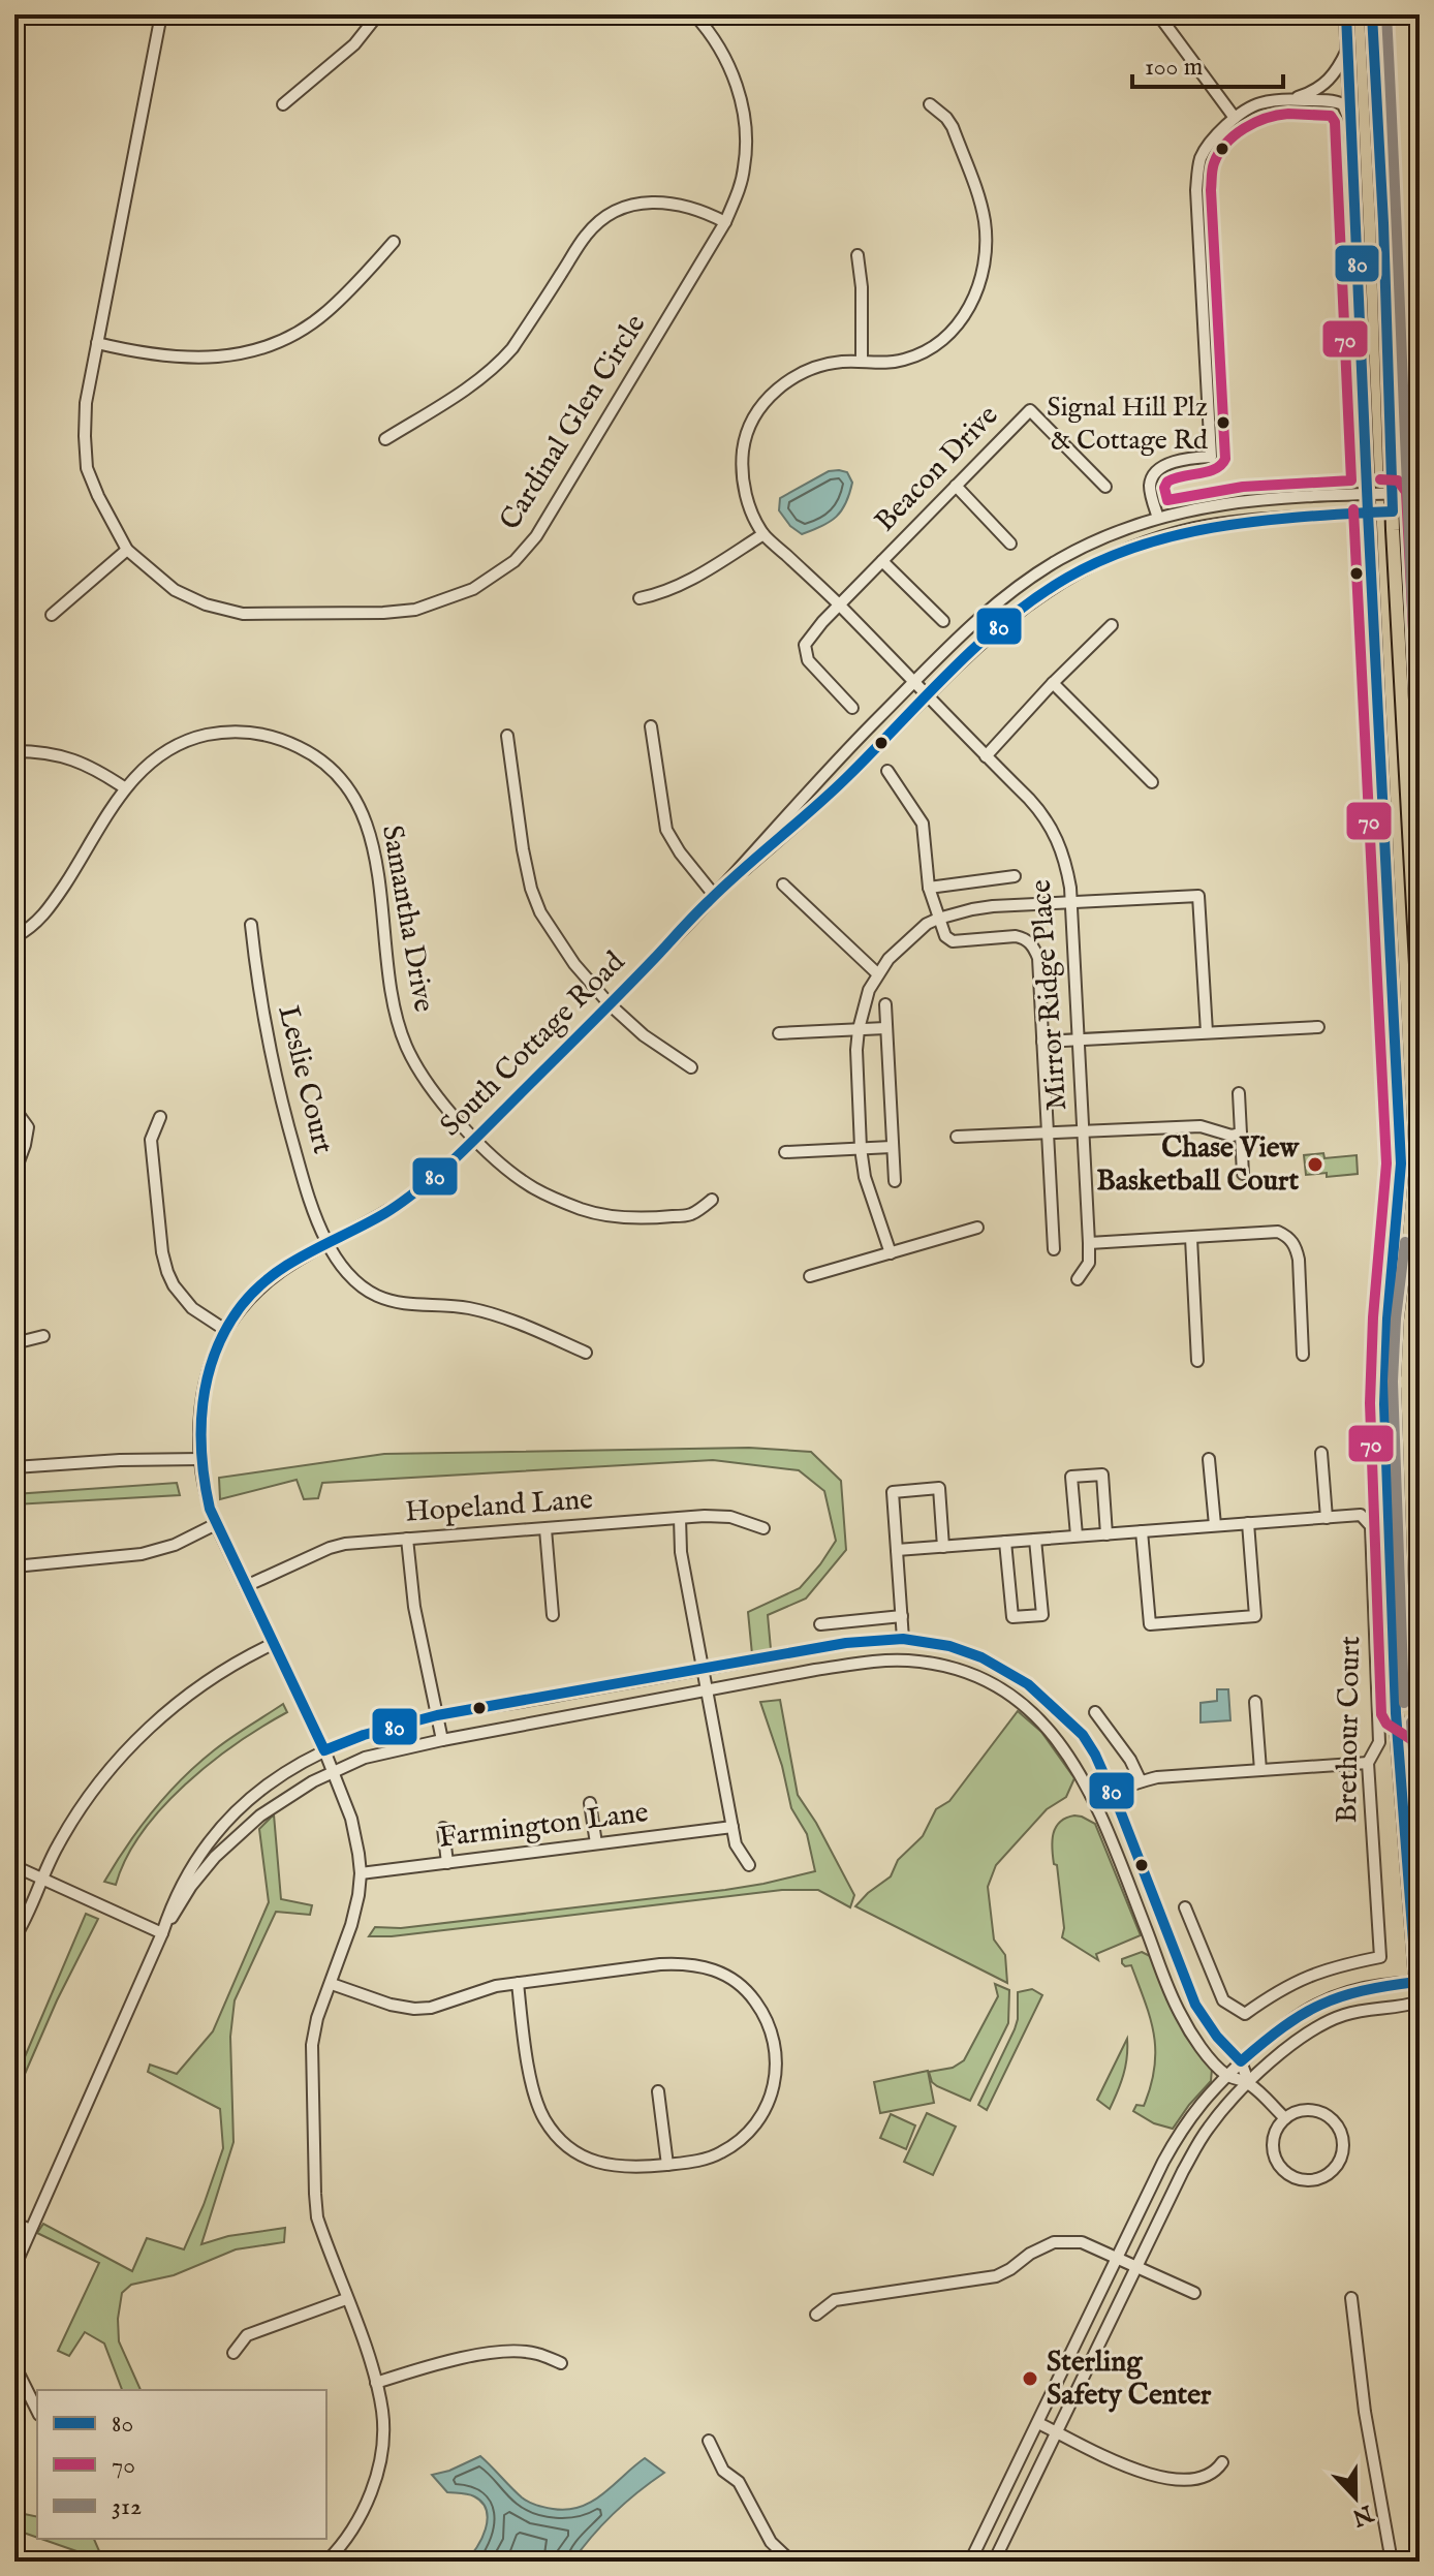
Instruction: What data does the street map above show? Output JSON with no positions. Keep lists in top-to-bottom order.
{
  "streets": {
    "street": [
      "Cardinal Glen Circle",
      "Beacon Drive",
      "Samantha Drive",
      "Mirror Ridge Place",
      "South Cottage Road",
      "Leslie Court",
      "Hopeland Lane",
      "Brethour Court",
      "Farmington Lane"
    ]
  },
  "crossings": [
    ["Beacon Drive", "Mirror Ridge Place"],
    ["Samantha Drive", "South Cottage Road"],
    ["Mirror Ridge Place", "South Cottage Road"],
    ["South Cottage Road", "Leslie Court"],
    ["South Cottage Road", "Hopeland Lane"],
    ["South Cottage Road", "Farmington Lane"]
  ],
  "places": ["Signal Hill Plz & Cottage Rd", "Chase View Basketball Court", "Sterling Safety Center"],
  "lines": ["transit line 80", "transit line 312", "transit line 70"],
  "legend": ["80", "70", "312"],
  "scale_bar": "100 m",
  "north": "bottom"
}
